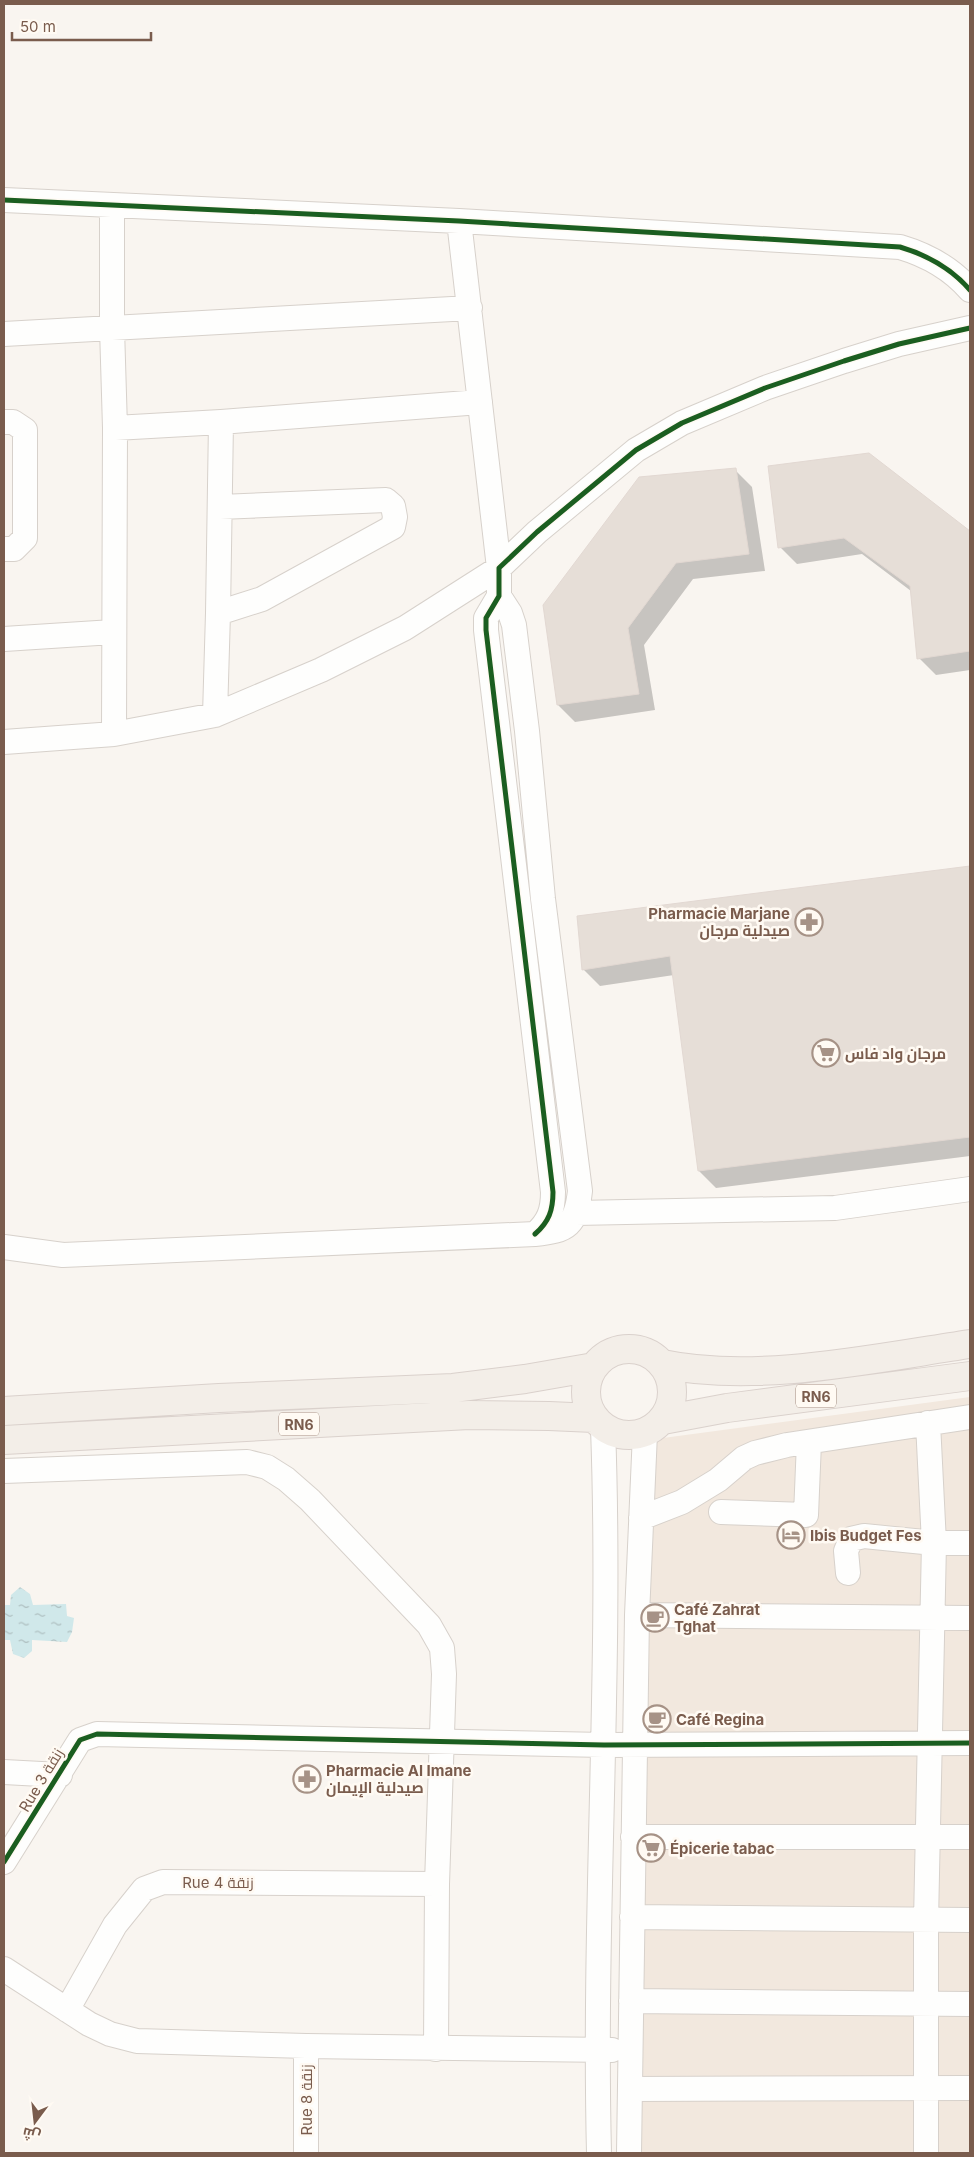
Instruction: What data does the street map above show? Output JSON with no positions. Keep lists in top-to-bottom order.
{
  "streets": {
    "main road": ["RN6"],
    "street": ["Rue 3 زنقة", "Rue 4 زنقة", "Rue 8 زنقة"]
  },
  "places": {
    "pharmacy": ["Pharmacie Marjane صيدلية مرجان", "Pharmacie Al Imane صيدلية الإيمان"],
    "supermarket": ["مرجان واد فاس", "Épicerie tabac"],
    "hotel": ["Ibis Budget Fes"],
    "cafe": ["Café Zahrat Tghat", "Café Regina"]
  },
  "scale_bar": "50 m",
  "north": "bottom"
}
